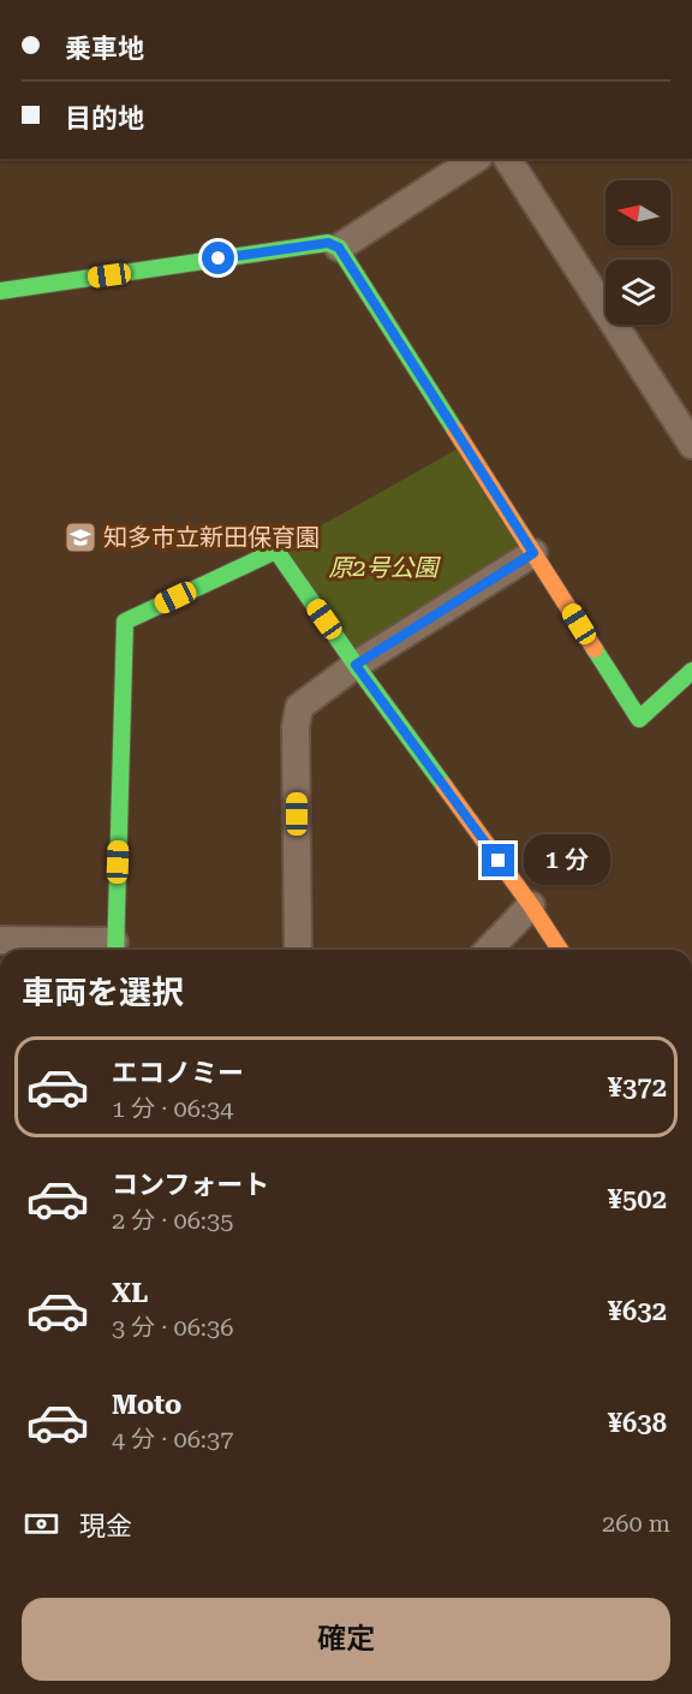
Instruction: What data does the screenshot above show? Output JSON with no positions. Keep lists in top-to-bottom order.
{
  "parks": ["原2号公園"],
  "places": {
    "school or university": ["知多市立新田保育園"]
  },
  "north": "left",
  "page": {
    "banner": ["乗車地", "目的地"],
    "bubble": "1 分",
    "heading": "車両を選択",
    "list": [
      {
        "name": "エコノミー",
        "note": "1 分 · 06:34",
        "value": "¥372"
      },
      {
        "name": "コンフォート",
        "note": "2 分 · 06:35",
        "value": "¥502"
      },
      {
        "name": "XL",
        "note": "3 分 · 06:36",
        "value": "¥632"
      },
      {
        "name": "Moto",
        "note": "4 分 · 06:37",
        "value": "¥638"
      }
    ],
    "pay": ["現金", "260 m"],
    "buttons": "確定"
  }
}
